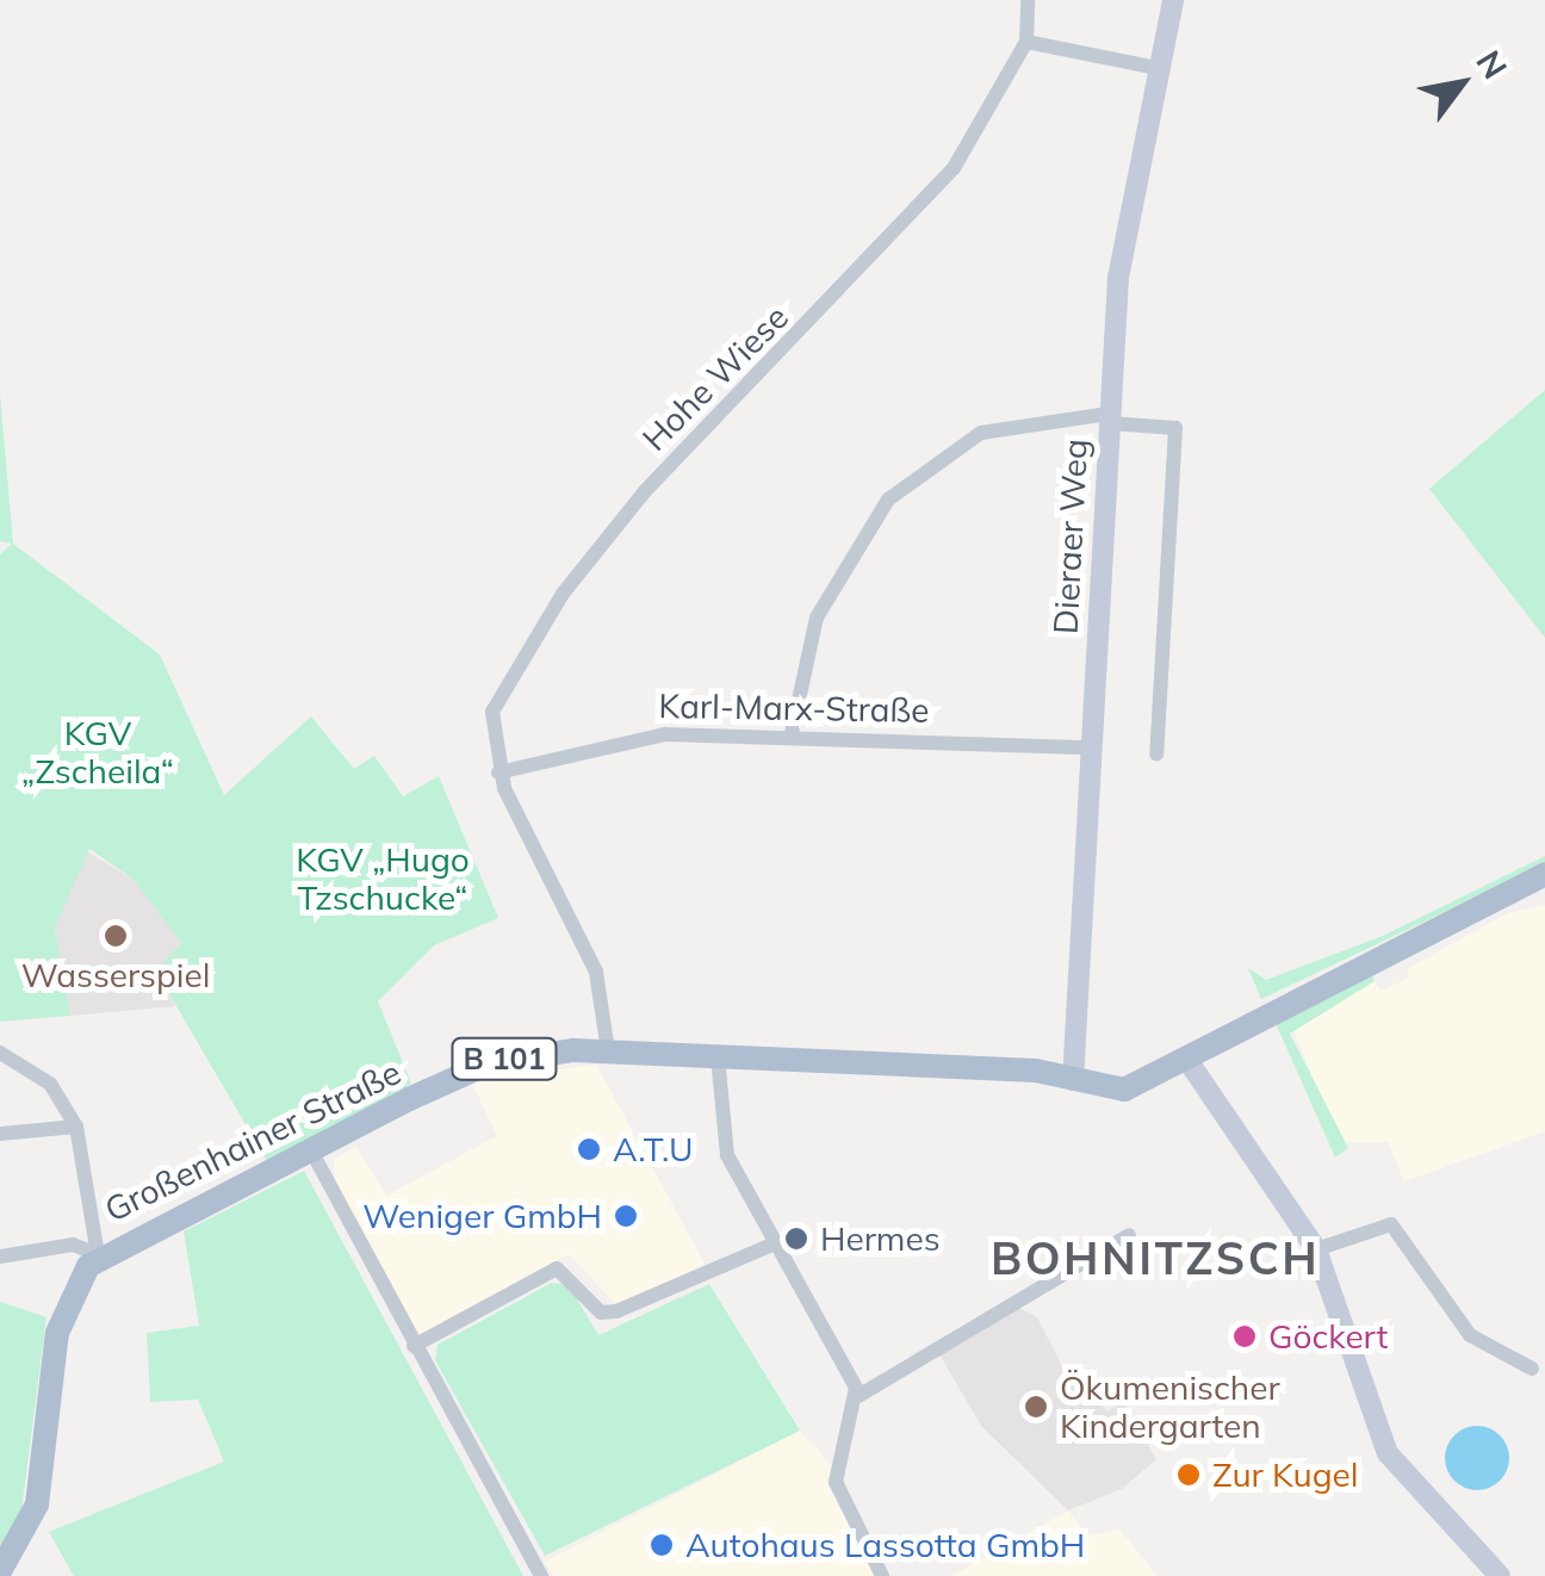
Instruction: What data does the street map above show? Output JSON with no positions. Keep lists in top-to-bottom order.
{
  "streets": {
    "main road": ["Dieraer Weg", "B 101", "Großenhainer Straße"],
    "street": ["Hohe Wiese", "Karl-Marx-Straße"]
  },
  "crossings": [
    ["Hohe Wiese", "Karl-Marx-Straße"],
    ["Hohe Wiese", "Großenhainer Straße"],
    ["Dieraer Weg", "Karl-Marx-Straße"],
    ["Dieraer Weg", "Großenhainer Straße"],
    ["B 101", "Großenhainer Straße"]
  ],
  "districts": ["BOHNITZSCH"],
  "parks": ["KGV „Zscheila“", "KGV „Hugo Tzschucke“"],
  "places": [
    "Wasserspiel",
    "A.T.U",
    "Weniger GmbH",
    "Hermes",
    "Göckert",
    "Ökumenischer Kindergarten",
    "Zur Kugel",
    "Autohaus Lassotta GmbH"
  ],
  "north": "top right"
}
